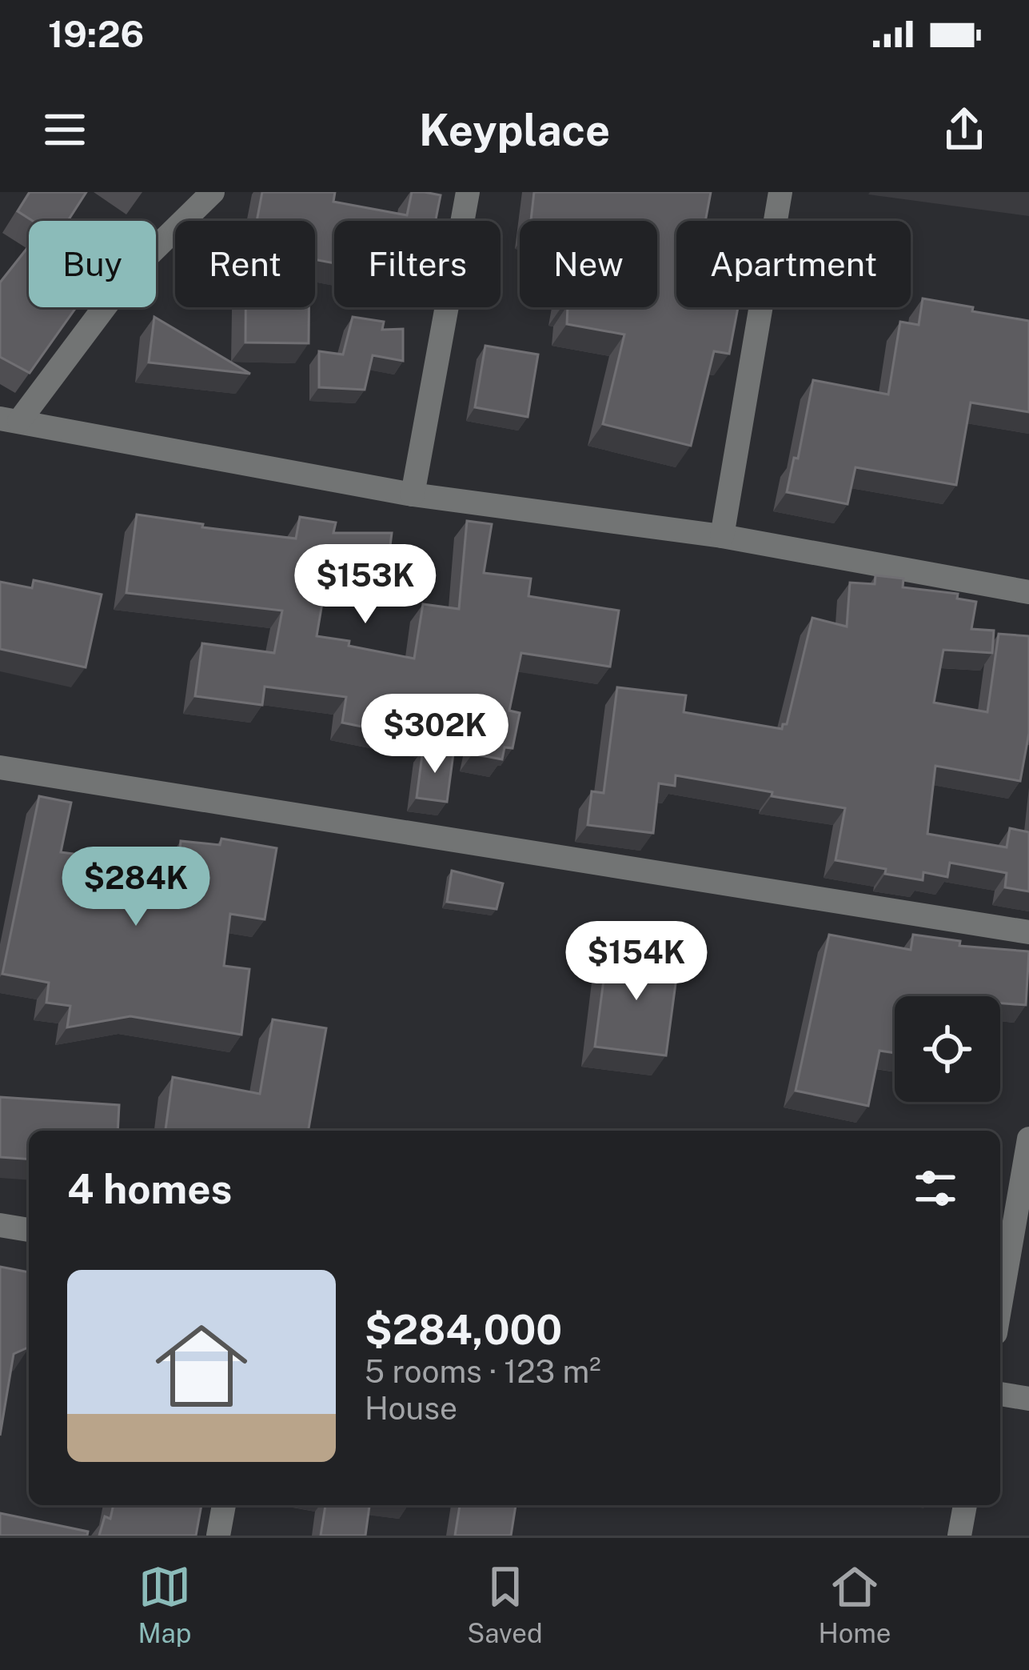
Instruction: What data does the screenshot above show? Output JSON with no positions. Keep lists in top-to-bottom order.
{
  "page": {
    "status": "19:26",
    "header": "Keyplace",
    "chip": [
      "Buy",
      "Rent",
      "Filters",
      "New",
      "Apartment"
    ],
    "price": [
      "$153K",
      "$302K",
      "$284K",
      "$154K"
    ],
    "heading": "4 homes",
    "list": [
      {
        "name": "$284,000",
        "note": "5 rooms · 123 m² · House"
      }
    ],
    "tabs": ["Map", "Saved", "Home"]
  }
}
